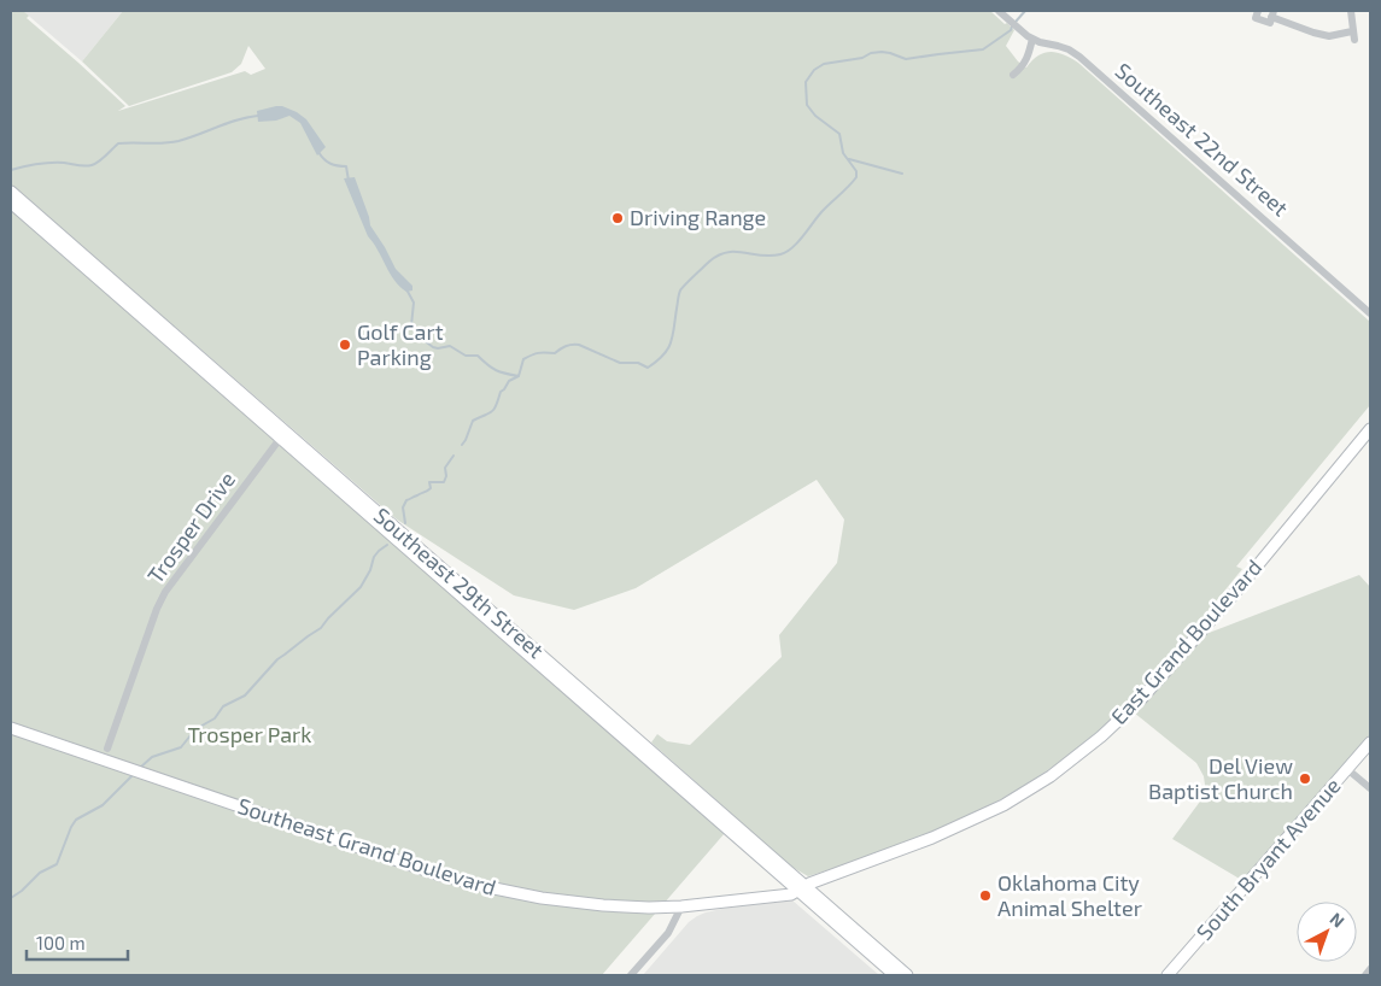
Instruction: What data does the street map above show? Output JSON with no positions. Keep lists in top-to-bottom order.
{
  "streets": {
    "street": [
      "Southeast 22nd Street",
      "Trosper Drive",
      "Southeast 29th Street",
      "East Grand Boulevard",
      "Southeast Grand Boulevard",
      "South Bryant Avenue"
    ]
  },
  "crossings": [
    ["Trosper Drive", "Southeast 29th Street"],
    ["Southeast 29th Street", "East Grand Boulevard"],
    ["Southeast 29th Street", "Southeast Grand Boulevard"],
    ["East Grand Boulevard", "Southeast Grand Boulevard"]
  ],
  "parks": ["Trosper Park"],
  "places": [
    "Driving Range",
    "Golf Cart Parking",
    "Del View Baptist Church",
    "Oklahoma City Animal Shelter"
  ],
  "scale_bar": "100 m",
  "north": "top right"
}
